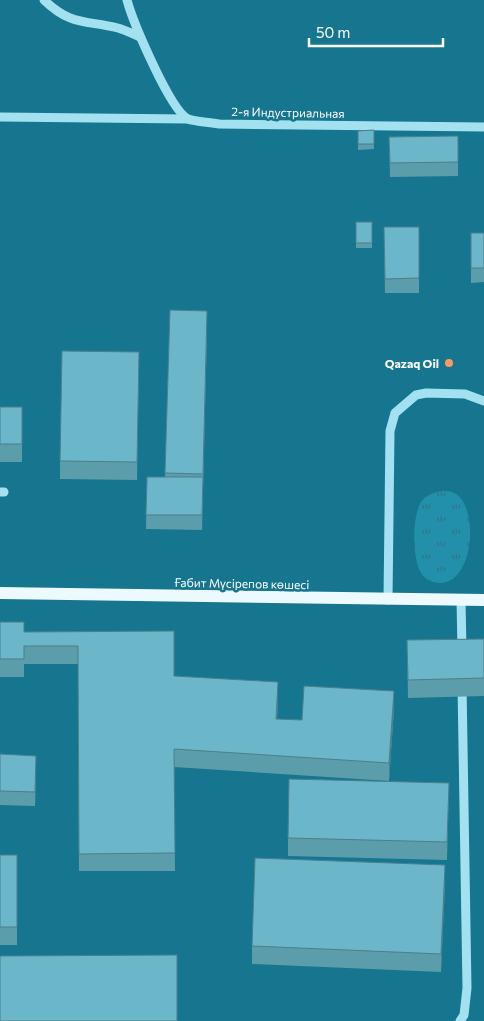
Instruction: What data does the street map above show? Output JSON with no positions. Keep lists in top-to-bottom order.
{
  "streets": {
    "main road": ["Ғабит Мүсірепов көшесі"],
    "street": ["2-я Индустриальная"]
  },
  "places": ["Qazaq Oil"],
  "scale_bar": "50 m"
}
